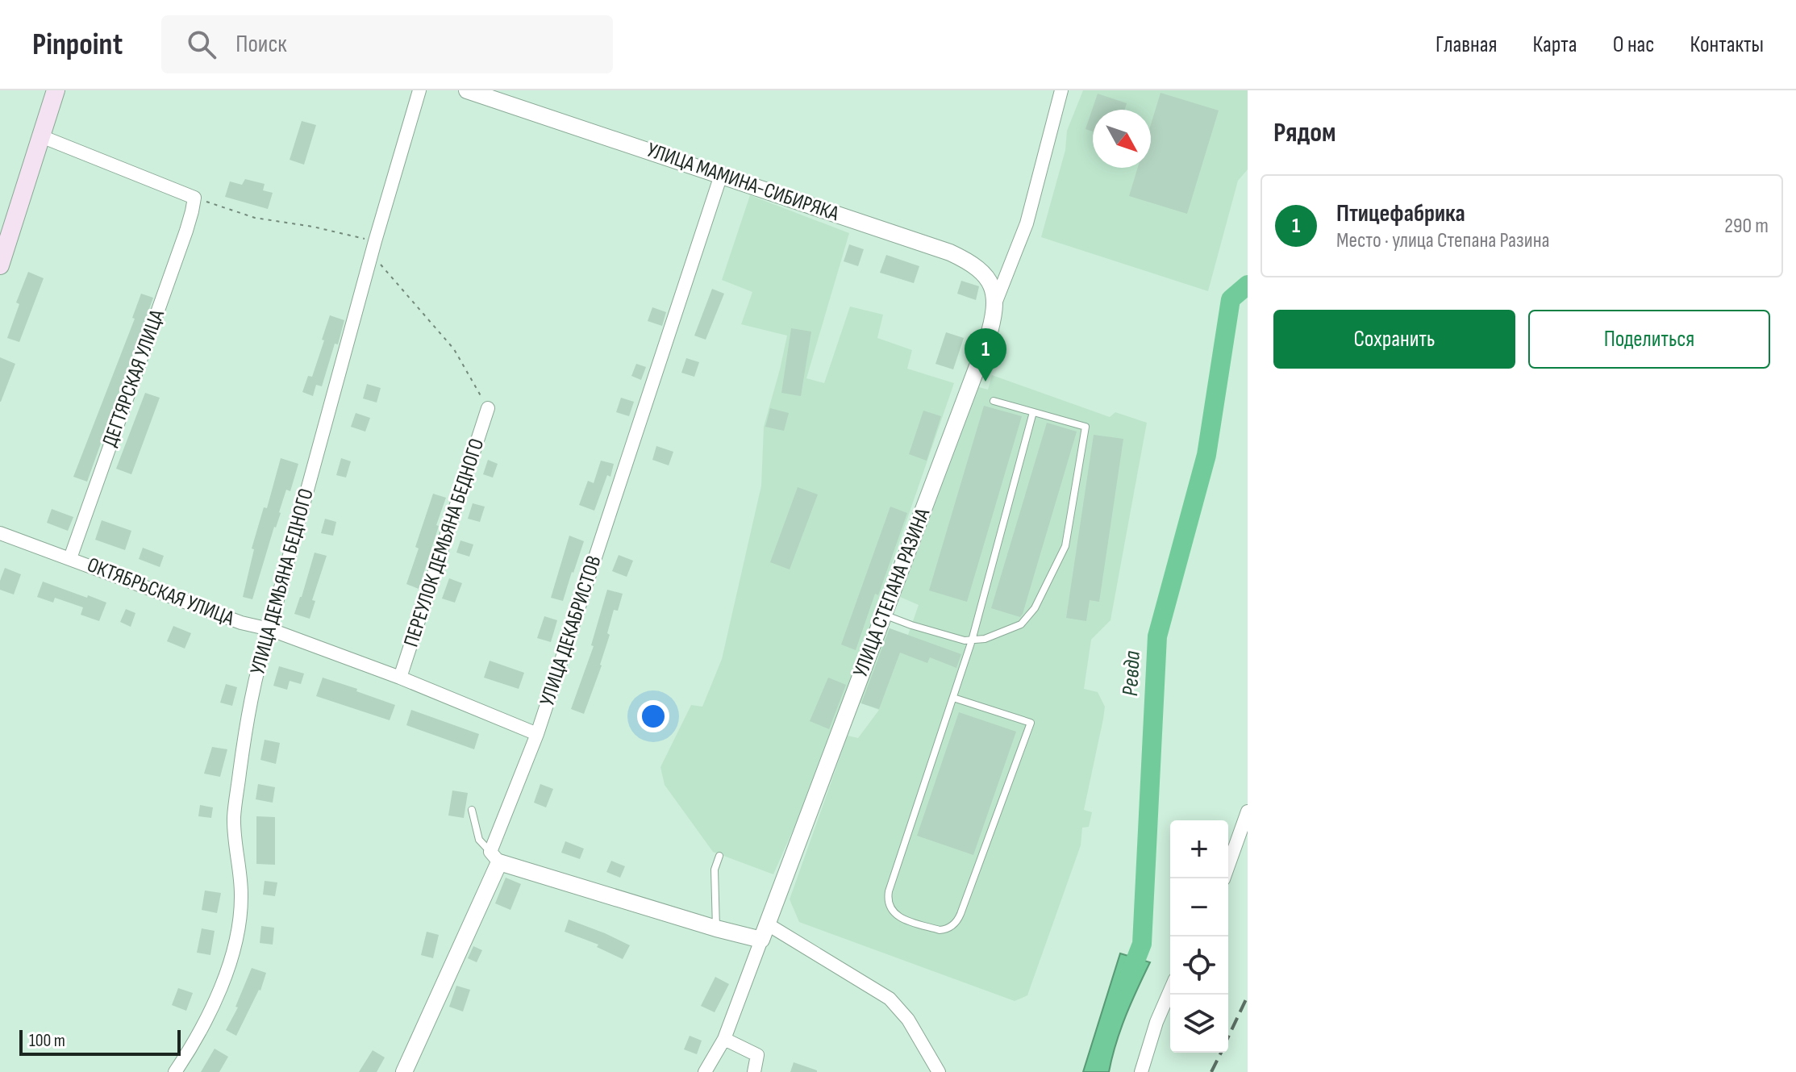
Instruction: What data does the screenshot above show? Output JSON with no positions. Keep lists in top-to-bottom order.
{
  "streets": {
    "street": [
      "УЛИЦА МАМИНА-СИБИРЯКА",
      "ДЕГТЯРСКАЯ УЛИЦА",
      "ПЕРЕУЛОК ДЕМЬЯНА БЕДНОГО",
      "УЛИЦА ДЕМЬЯНА БЕДНОГО",
      "ОКТЯБРЬСКАЯ УЛИЦА",
      "УЛИЦА СТЕПАНА РАЗИНА",
      "УЛИЦА ДЕКАБРИСТОВ"
    ]
  },
  "crossings": [
    ["УЛИЦА МАМИНА-СИБИРЯКА", "УЛИЦА СТЕПАНА РАЗИНА"],
    ["УЛИЦА МАМИНА-СИБИРЯКА", "УЛИЦА ДЕКАБРИСТОВ"],
    ["ДЕГТЯРСКАЯ УЛИЦА", "ОКТЯБРЬСКАЯ УЛИЦА"],
    ["ПЕРЕУЛОК ДЕМЬЯНА БЕДНОГО", "ОКТЯБРЬСКАЯ УЛИЦА"],
    ["УЛИЦА ДЕМЬЯНА БЕДНОГО", "ОКТЯБРЬСКАЯ УЛИЦА"],
    ["ОКТЯБРЬСКАЯ УЛИЦА", "УЛИЦА ДЕКАБРИСТОВ"]
  ],
  "water": ["Ревда"],
  "scale_bar": "100 m",
  "north": "bottom right",
  "page": {
    "header": "Pinpoint",
    "search": "Поиск",
    "nav": [
      "Главная",
      "Карта",
      "О нас",
      "Контакты"
    ],
    "heading": "Рядом",
    "list": [
      {
        "mark": "1",
        "name": "Птицефабрика",
        "note": "Место · улица Степана Разина",
        "value": "290 m"
      }
    ],
    "buttons": ["Сохранить", "Поделиться"],
    "pins": "1",
    "map_buttons": ["+", "−"],
    "scale": "100 m"
  }
}
